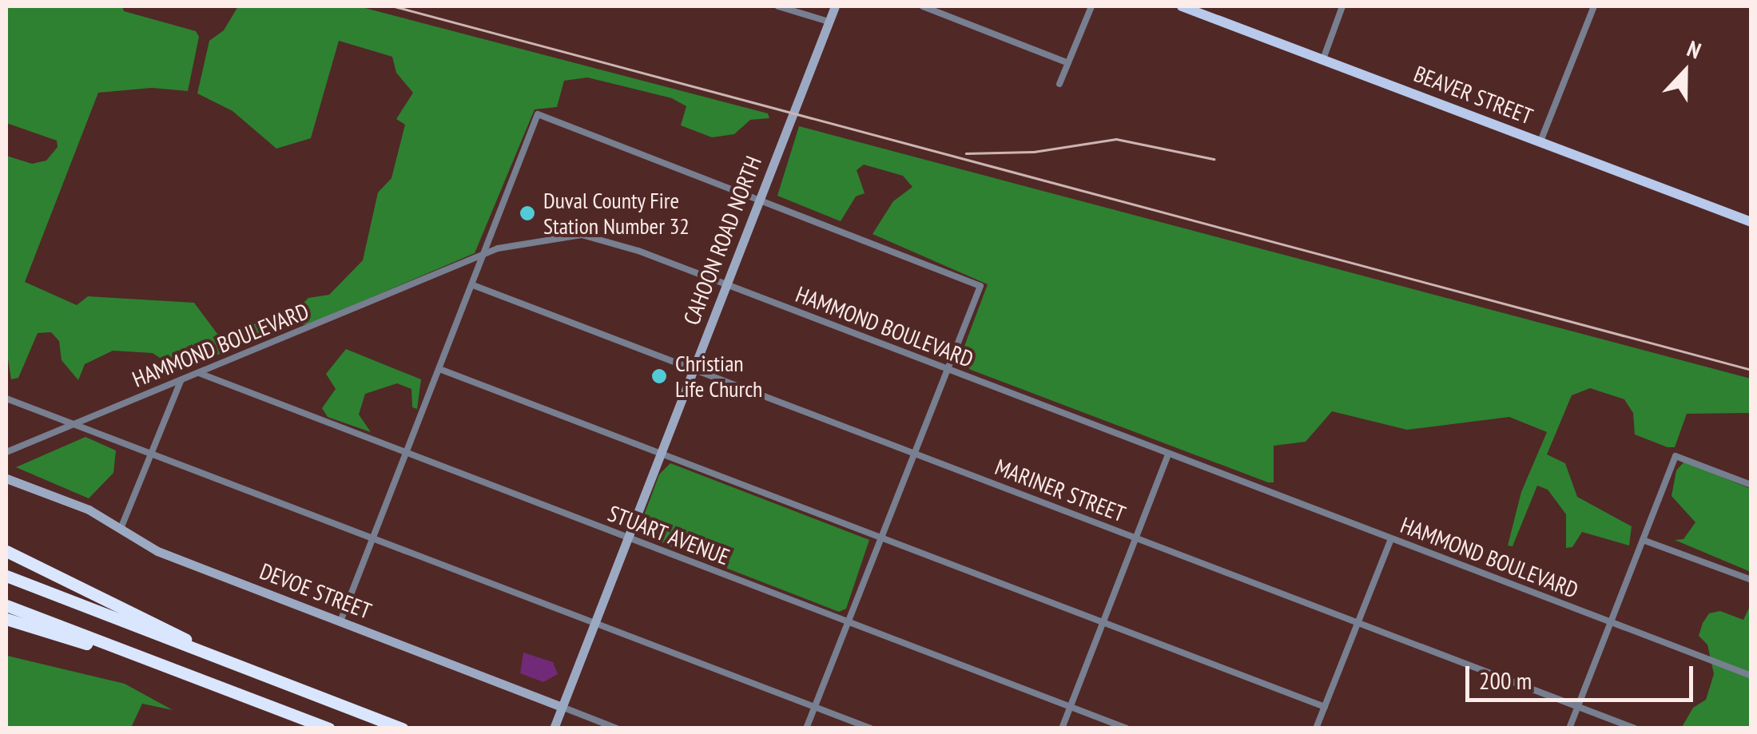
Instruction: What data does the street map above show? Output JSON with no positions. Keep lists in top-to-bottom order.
{
  "streets": {
    "main road": ["BEAVER STREET", "CAHOON ROAD NORTH", "DEVOE STREET"],
    "street": ["HAMMOND BOULEVARD", "MARINER STREET", "STUART AVENUE"]
  },
  "crossings": [
    ["CAHOON ROAD NORTH", "HAMMOND BOULEVARD"],
    ["CAHOON ROAD NORTH", "MARINER STREET"],
    ["CAHOON ROAD NORTH", "STUART AVENUE"],
    ["CAHOON ROAD NORTH", "DEVOE STREET"],
    ["HAMMOND BOULEVARD", "STUART AVENUE"]
  ],
  "places": ["Duval County Fire Station Number 32", "Christian Life Church"],
  "scale_bar": "200 m",
  "north": "top"
}
